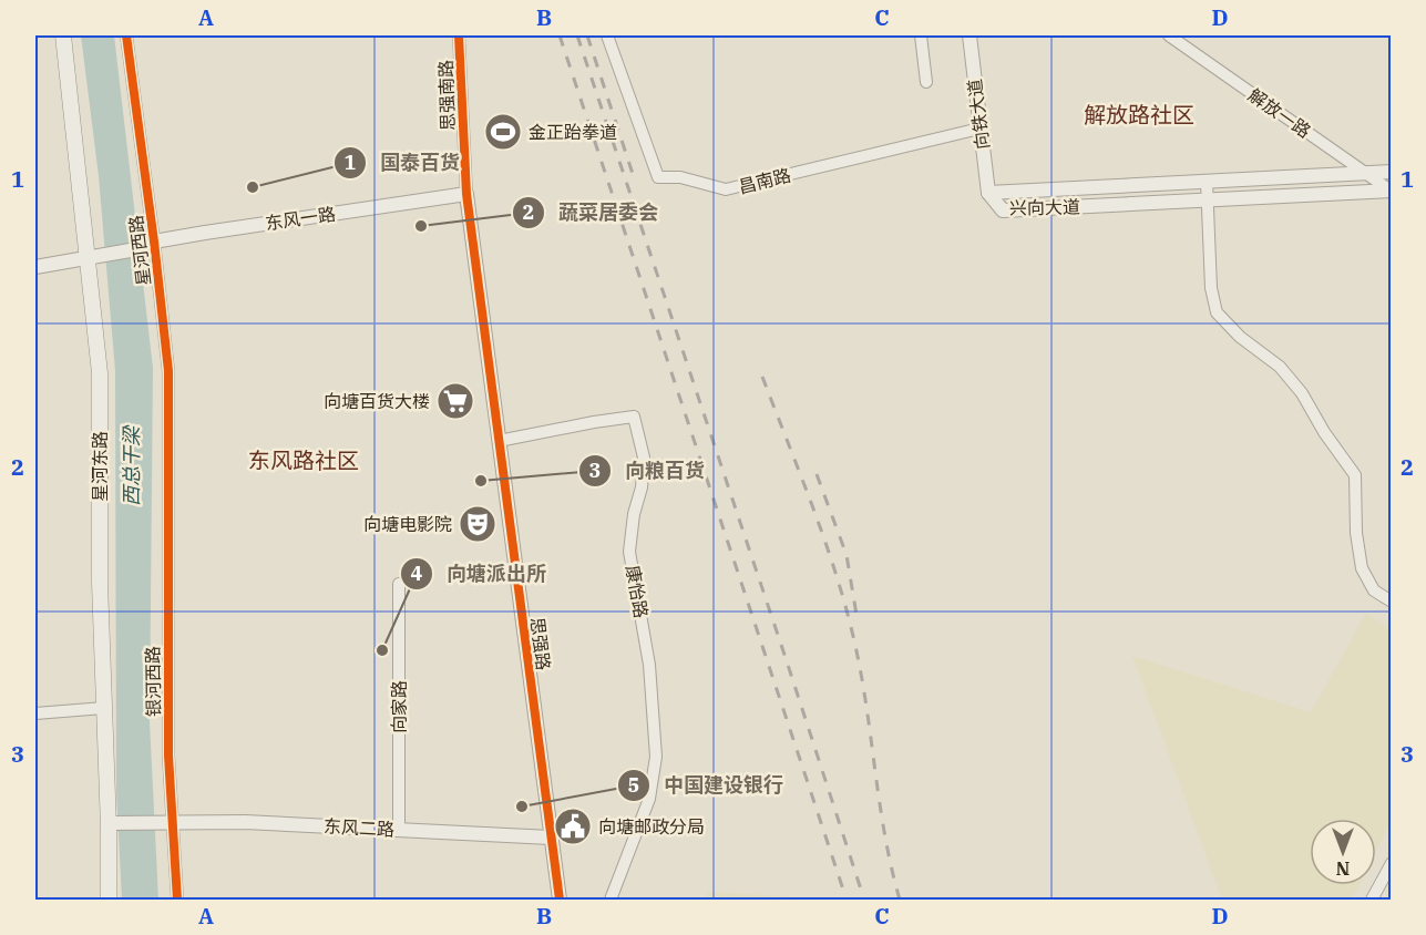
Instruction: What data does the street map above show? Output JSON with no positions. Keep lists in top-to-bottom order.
{
  "streets": {
    "main road": ["星河东路"],
    "street": [
      "思强南路",
      "解放一路",
      "向铁大道",
      "昌南路",
      "兴向大道",
      "东风一路",
      "星河西路",
      "康怡路",
      "思强路",
      "银河西路",
      "向家路",
      "东风二路"
    ]
  },
  "crossings": [
    ["思强南路", "东风一路"],
    ["思强南路", "思强路"],
    ["解放一路", "兴向大道"],
    ["向铁大道", "昌南路"],
    ["向铁大道", "兴向大道"],
    ["东风一路", "星河西路"],
    ["东风一路", "星河东路"],
    ["东风一路", "思强路"],
    ["星河西路", "银河西路"],
    ["星河东路", "东风二路"],
    ["康怡路", "思强路"],
    ["思强路", "东风二路"],
    ["银河西路", "东风二路"],
    ["向家路", "东风二路"]
  ],
  "districts": ["解放路社区", "东风路社区"],
  "water": ["西总干梁"],
  "places": {
    "sports": ["金正跆拳道"],
    "other": [
      "国泰百货",
      "蔬菜居委会",
      "向粮百货",
      "向塘派出所",
      "中国建设银行"
    ],
    "supermarket": ["向塘百货大楼"],
    "theatre": ["向塘电影院"],
    "public building": ["向塘邮政分局"]
  },
  "north": "bottom",
  "grid": {
    "columns": [
      "A",
      "B",
      "C",
      "D"
    ],
    "rows": ["1", "2", "3"]
  }
}
